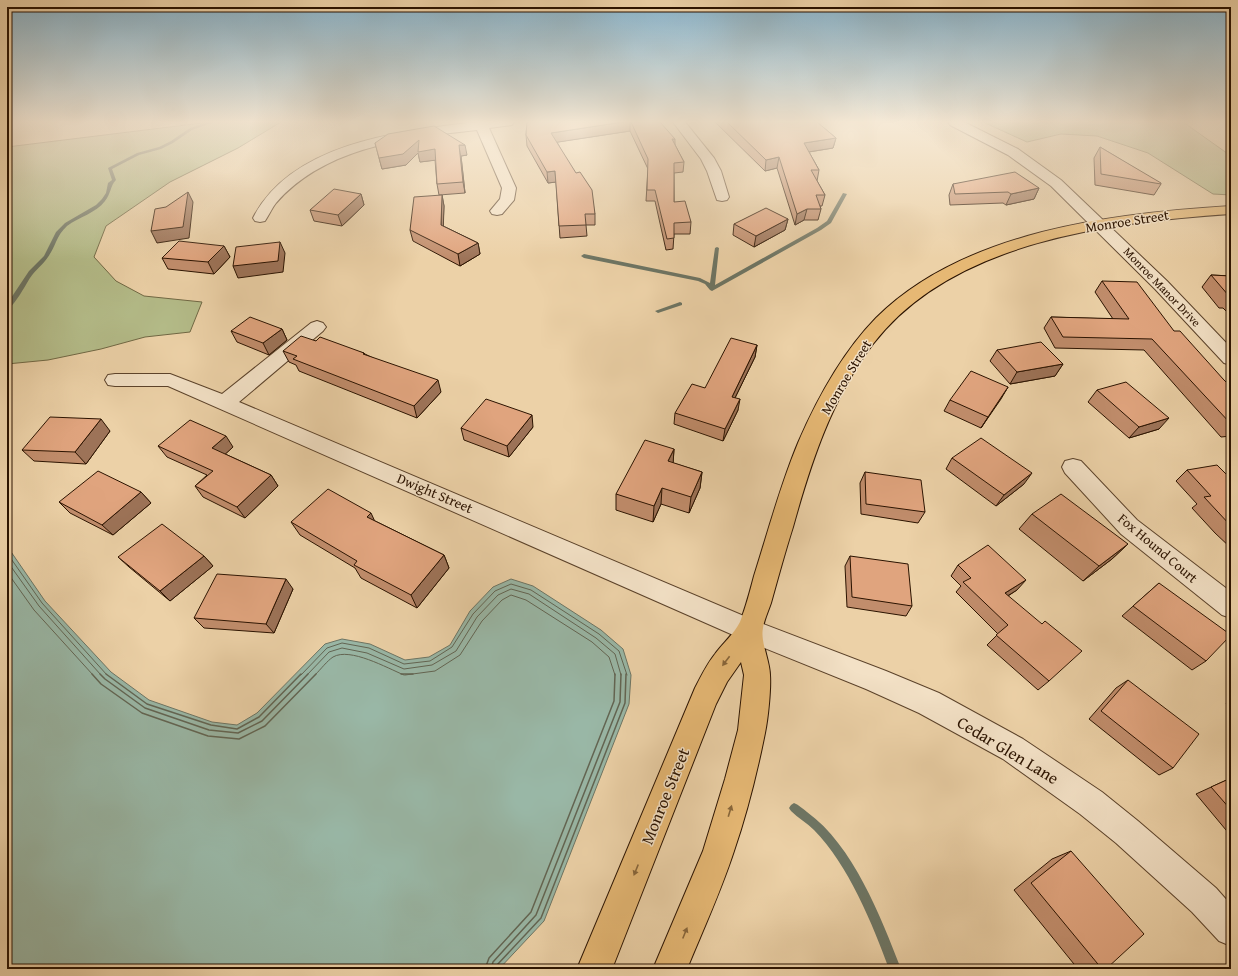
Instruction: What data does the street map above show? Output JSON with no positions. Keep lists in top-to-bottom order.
{
  "streets": {
    "main road": ["Monroe Street"],
    "street": [
      "Monroe Manor Drive",
      "Dwight Street",
      "Fox Hound Court",
      "Cedar Glen Lane"
    ]
  },
  "crossings": [
    ["Monroe Street", "Monroe Manor Drive"],
    ["Monroe Street", "Dwight Street"],
    ["Monroe Street", "Cedar Glen Lane"],
    ["Dwight Street", "Cedar Glen Lane"]
  ]
}
